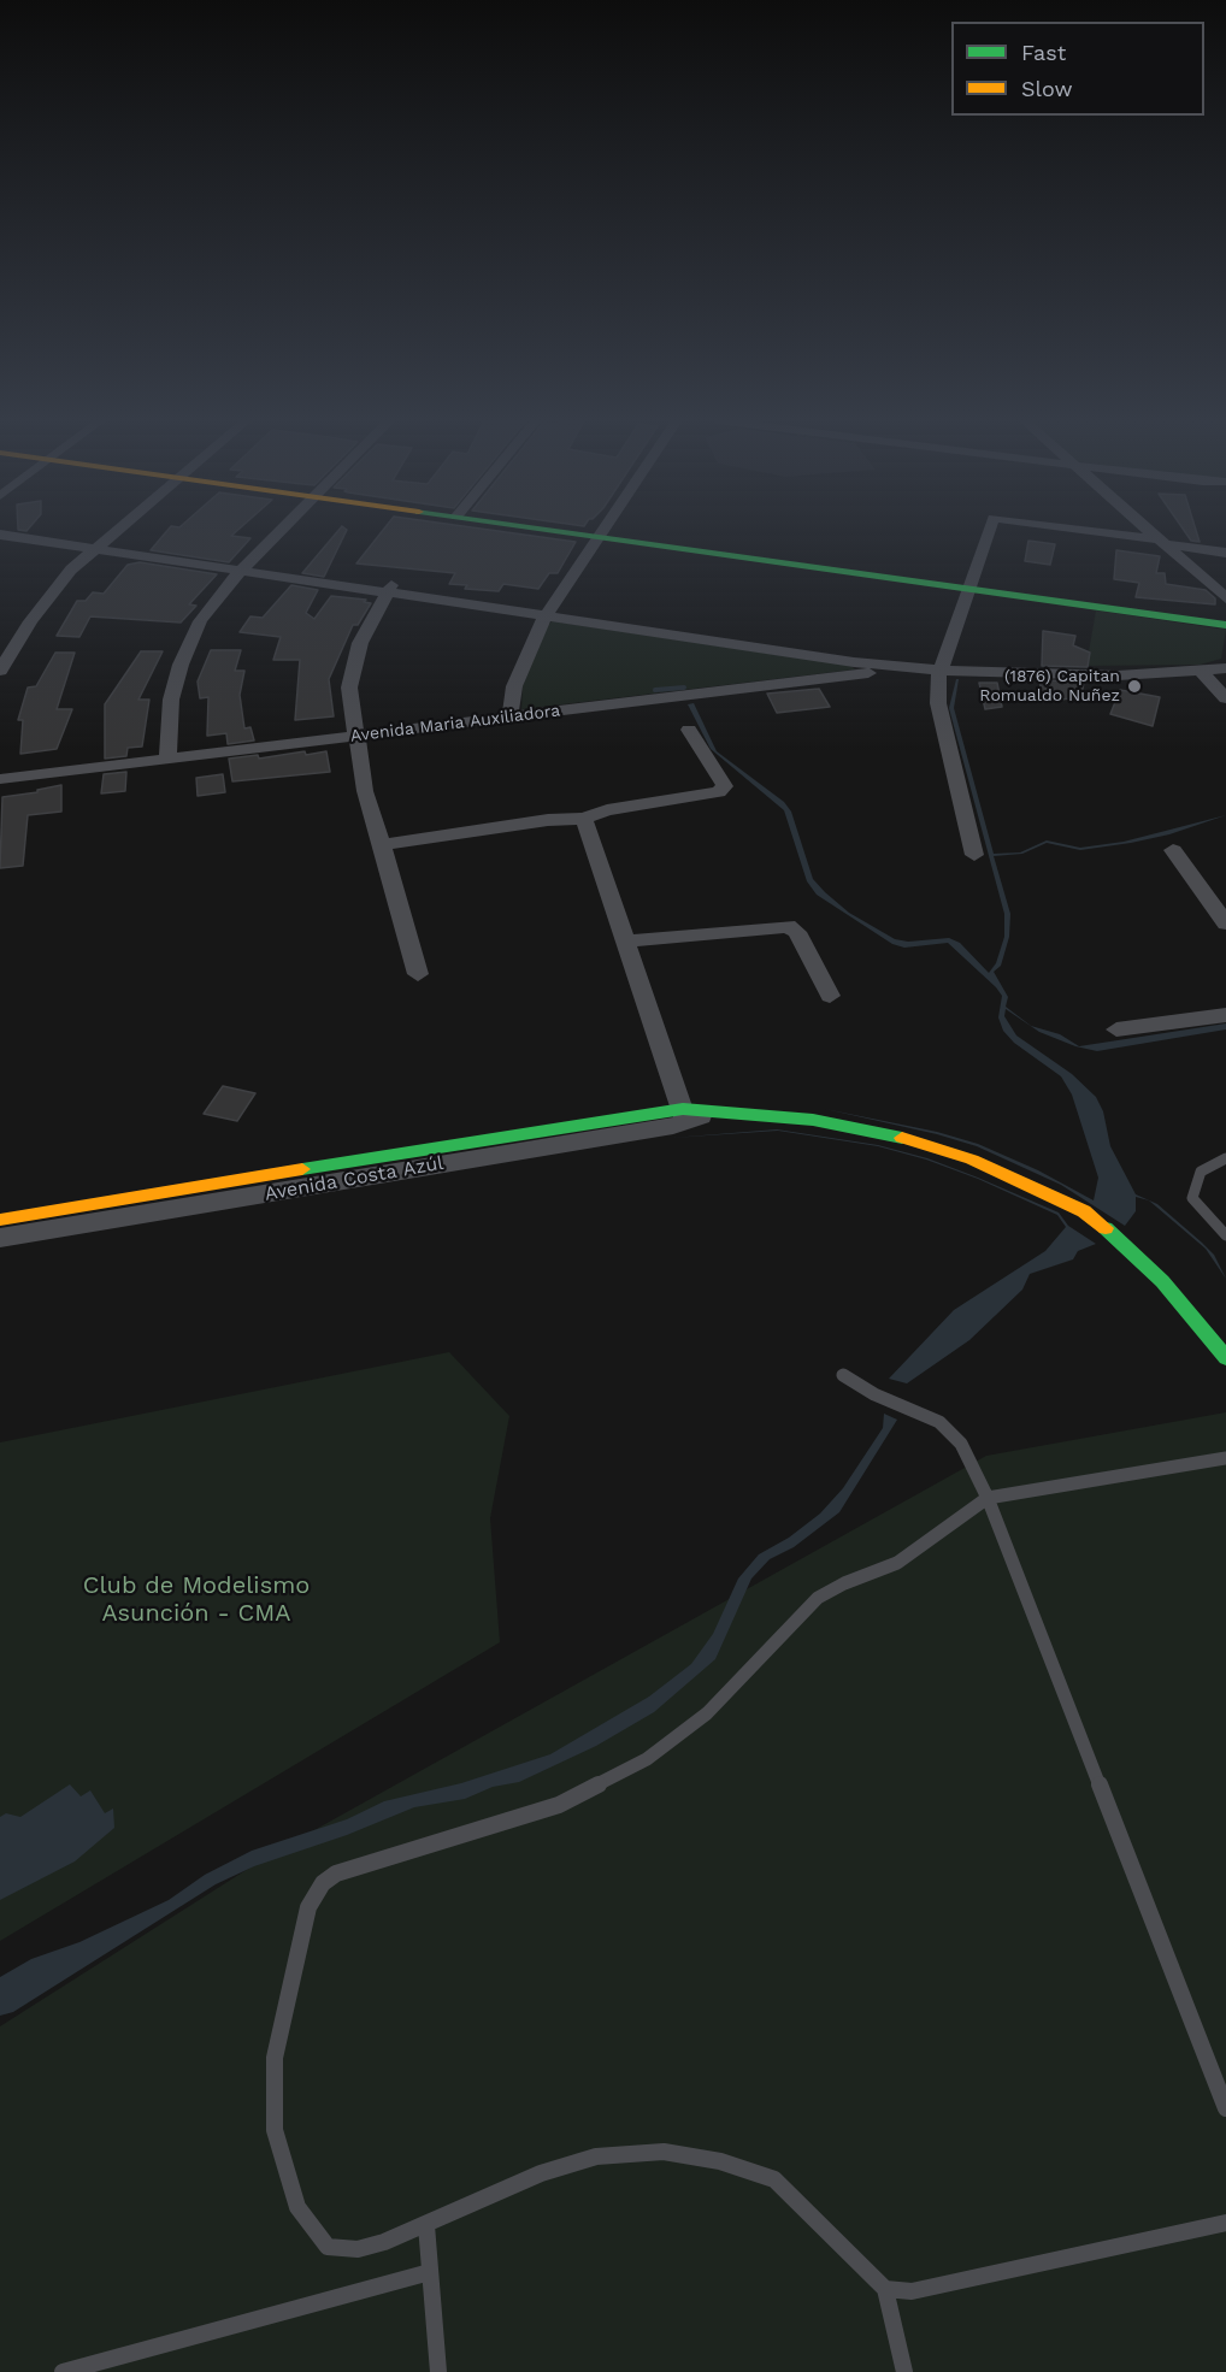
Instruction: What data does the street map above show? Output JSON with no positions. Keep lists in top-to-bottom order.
{
  "streets": {
    "street": ["Avenida Maria Auxiliadora", "Avenida Costa Azúl"]
  },
  "parks": ["Club de Modelismo Asunción - CMA"],
  "places": ["(1876) Capitan Romualdo Nuñez"],
  "legend": ["Fast", "Slow"]
}
